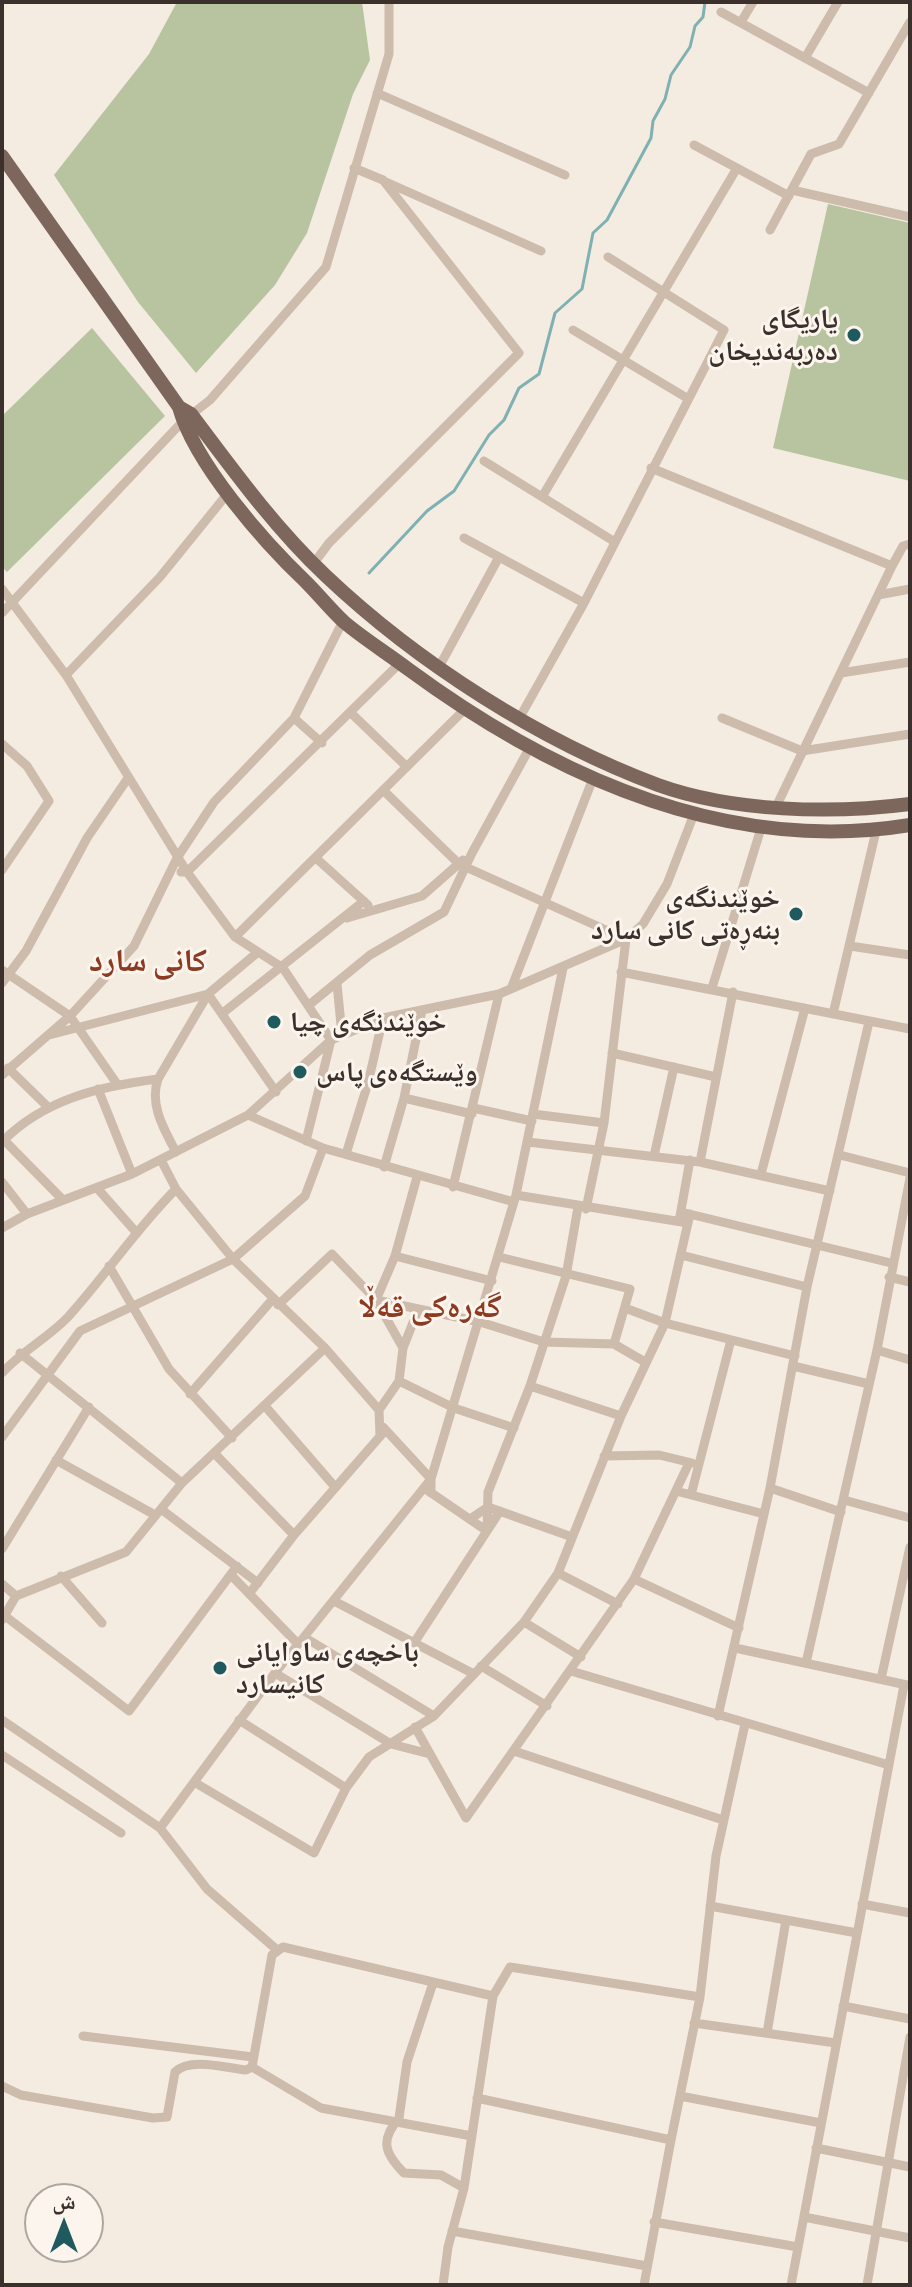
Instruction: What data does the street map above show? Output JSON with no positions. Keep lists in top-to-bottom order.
{
  "districts": ["کانی سارد", "گەرەکی قەڵا"],
  "places": [
    "یاریگاى ده‌ربه‌ندیخان",
    "خوێندنگەی بنەڕەتی کانی سارد",
    "خوێندنگەی چیا",
    "وێستگەەی پاس",
    "باخچەی ساوایانی کانیسارد"
  ],
  "north": "top"
}
